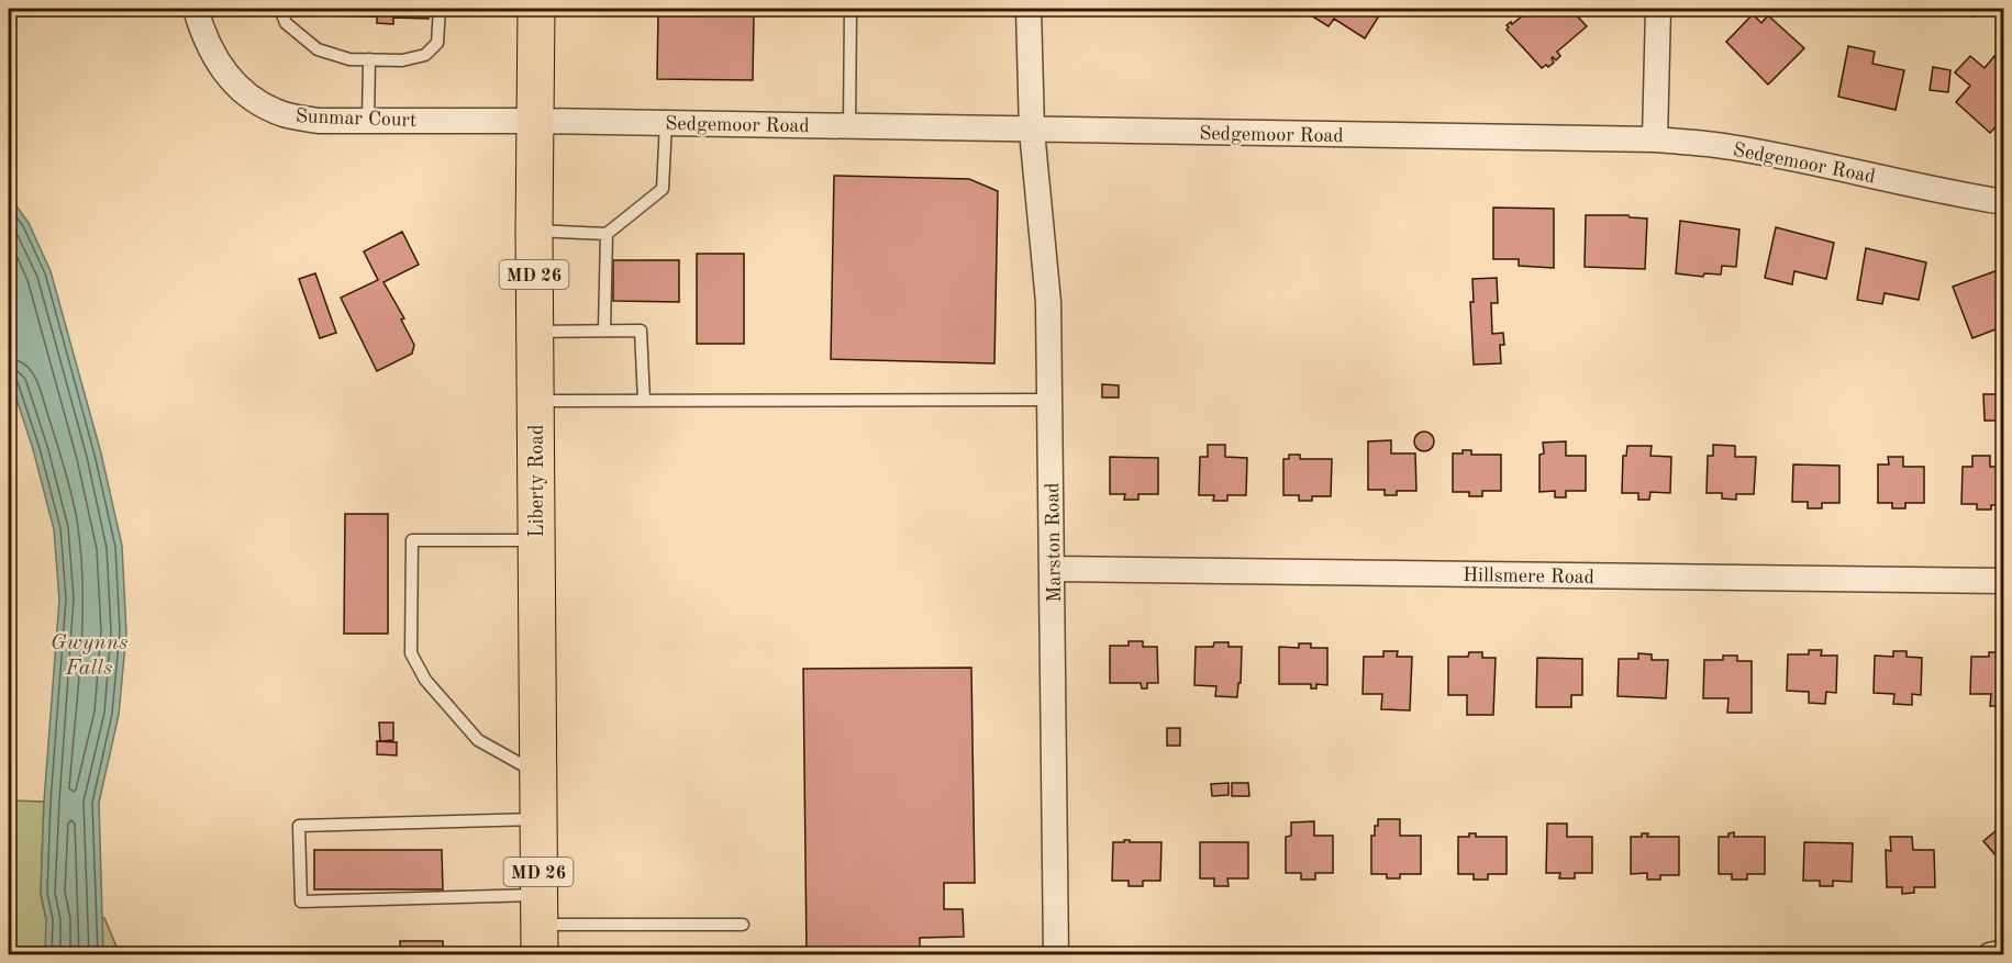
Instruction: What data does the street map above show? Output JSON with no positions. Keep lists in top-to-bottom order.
{
  "streets": {
    "main road": ["MD 26", "Liberty Road"],
    "street": [
      "Sunmar Court",
      "Sedgemoor Road",
      "Marston Road",
      "Hillsmere Road"
    ]
  },
  "crossings": [
    ["Sunmar Court", "Sedgemoor Road"],
    ["Sunmar Court", "Liberty Road"],
    ["Sedgemoor Road", "Liberty Road"],
    ["Sedgemoor Road", "Marston Road"],
    ["Marston Road", "Hillsmere Road"]
  ],
  "water": ["Gwynns Falls"]
}
